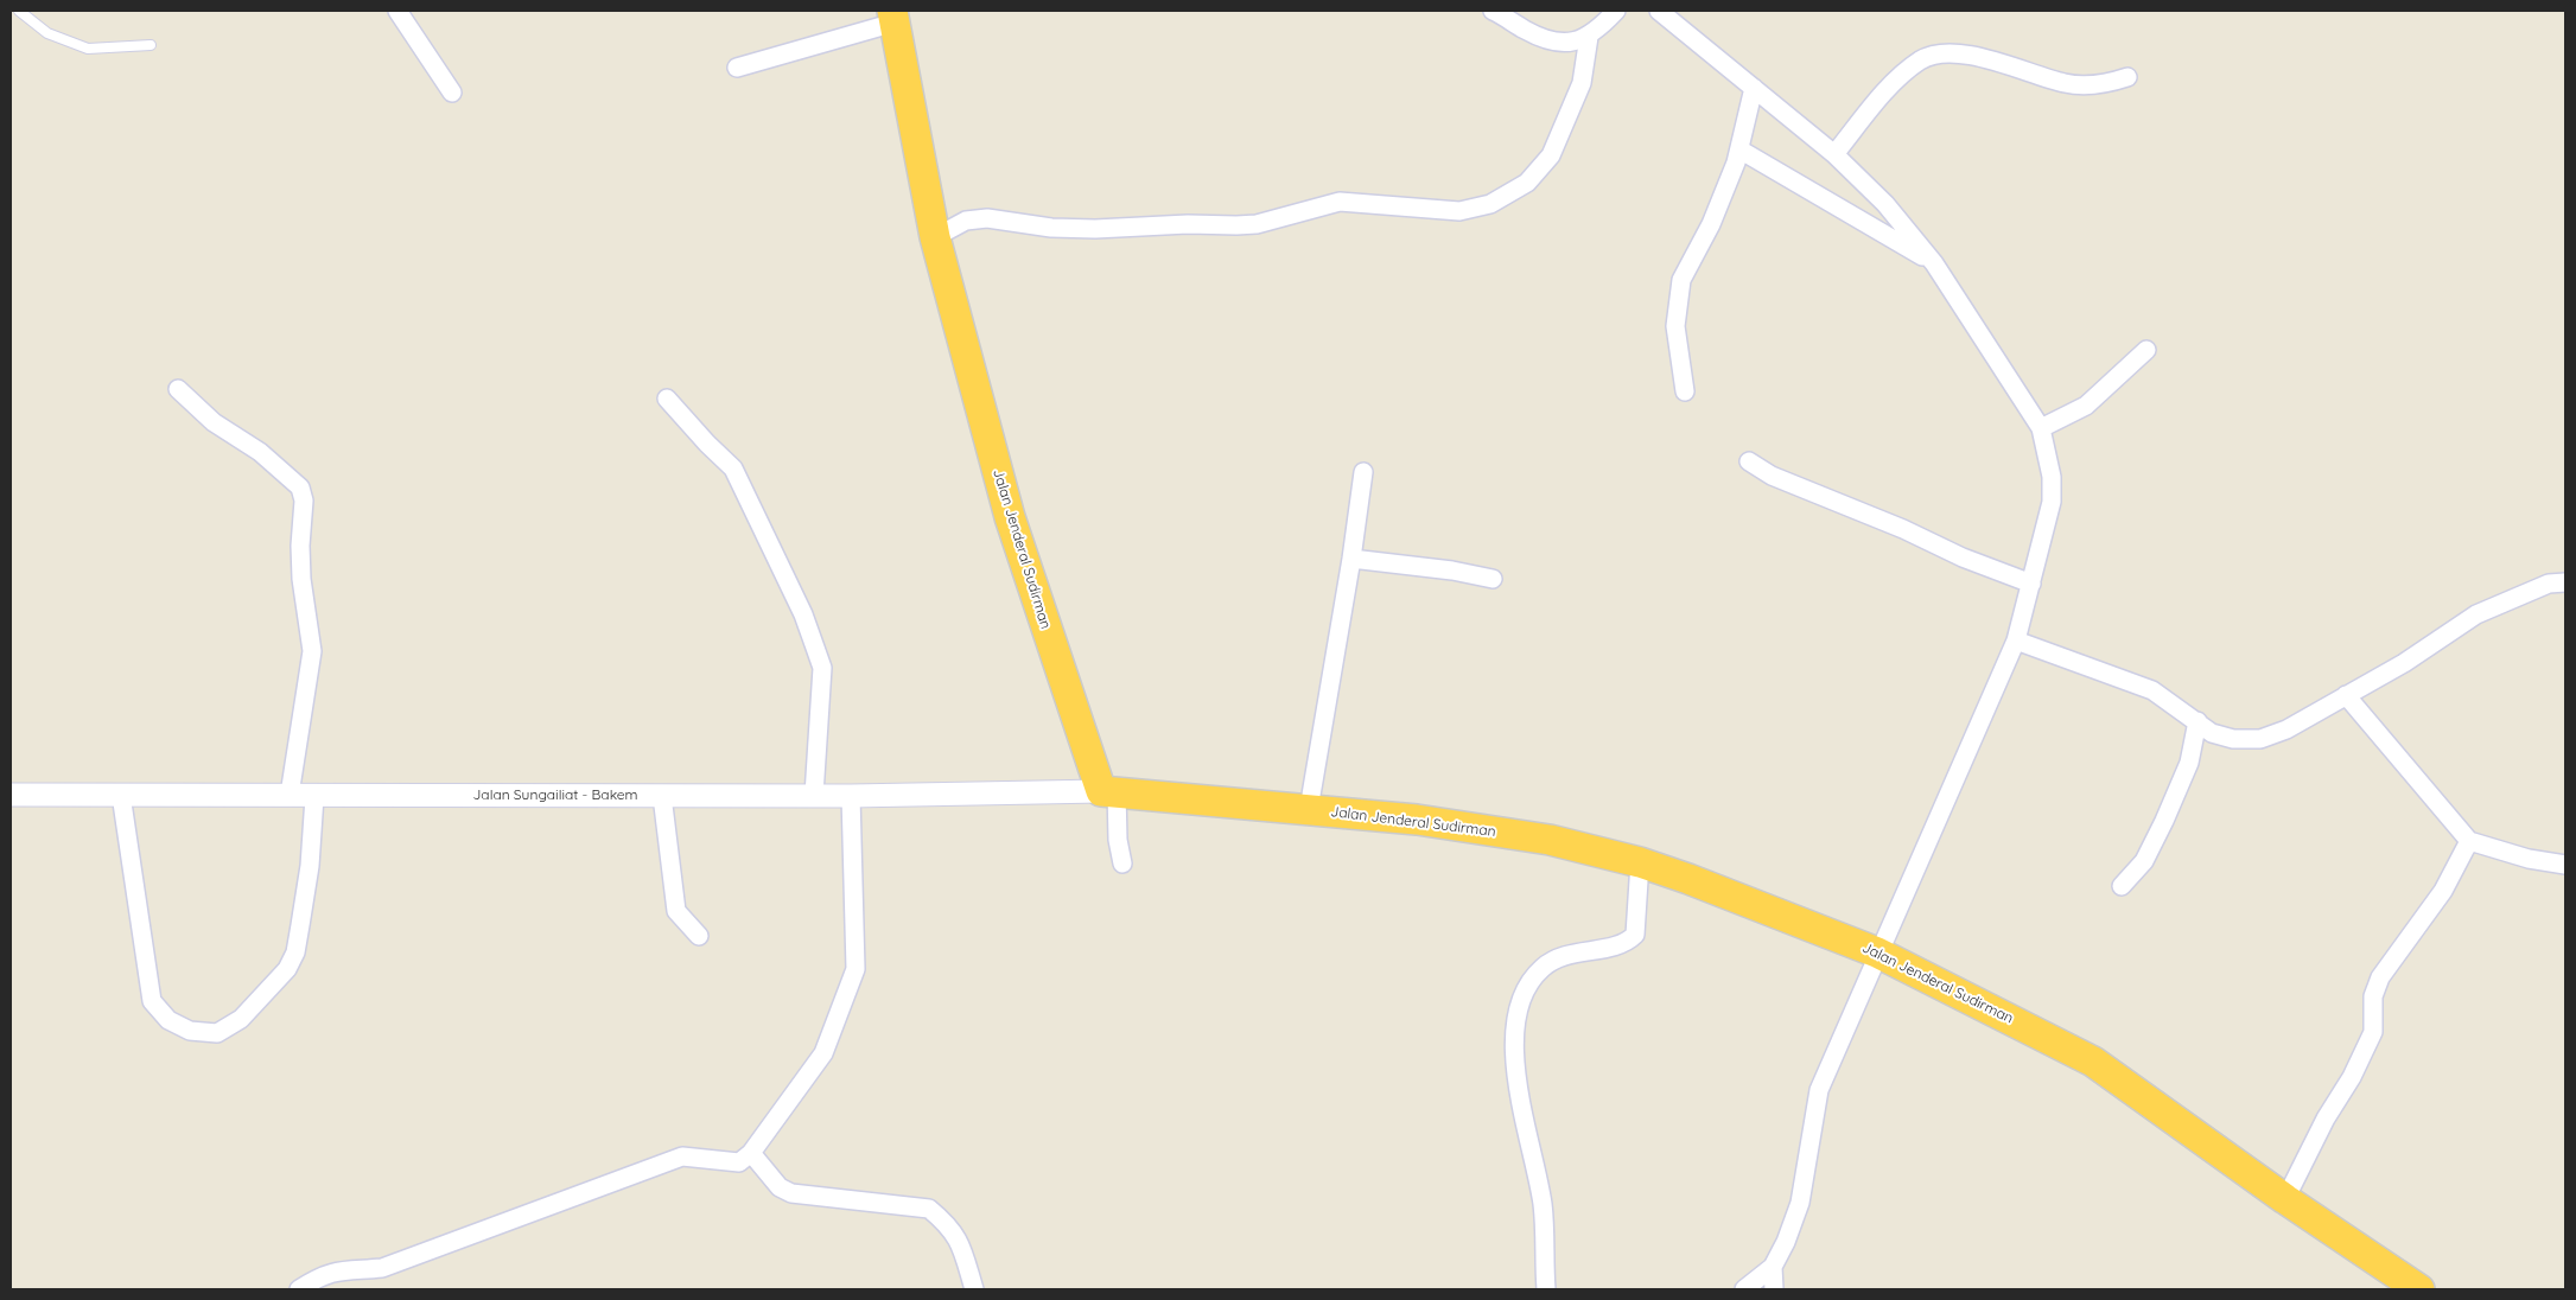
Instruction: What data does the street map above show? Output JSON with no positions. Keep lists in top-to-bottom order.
{
  "streets": {
    "highway": ["Jalan Jenderal Sudirman"],
    "street": ["Jalan Sungailiat - Bakem"]
  },
  "crossings": [
    ["Jalan Jenderal Sudirman", "Jalan Sungailiat - Bakem"]
  ]
}
